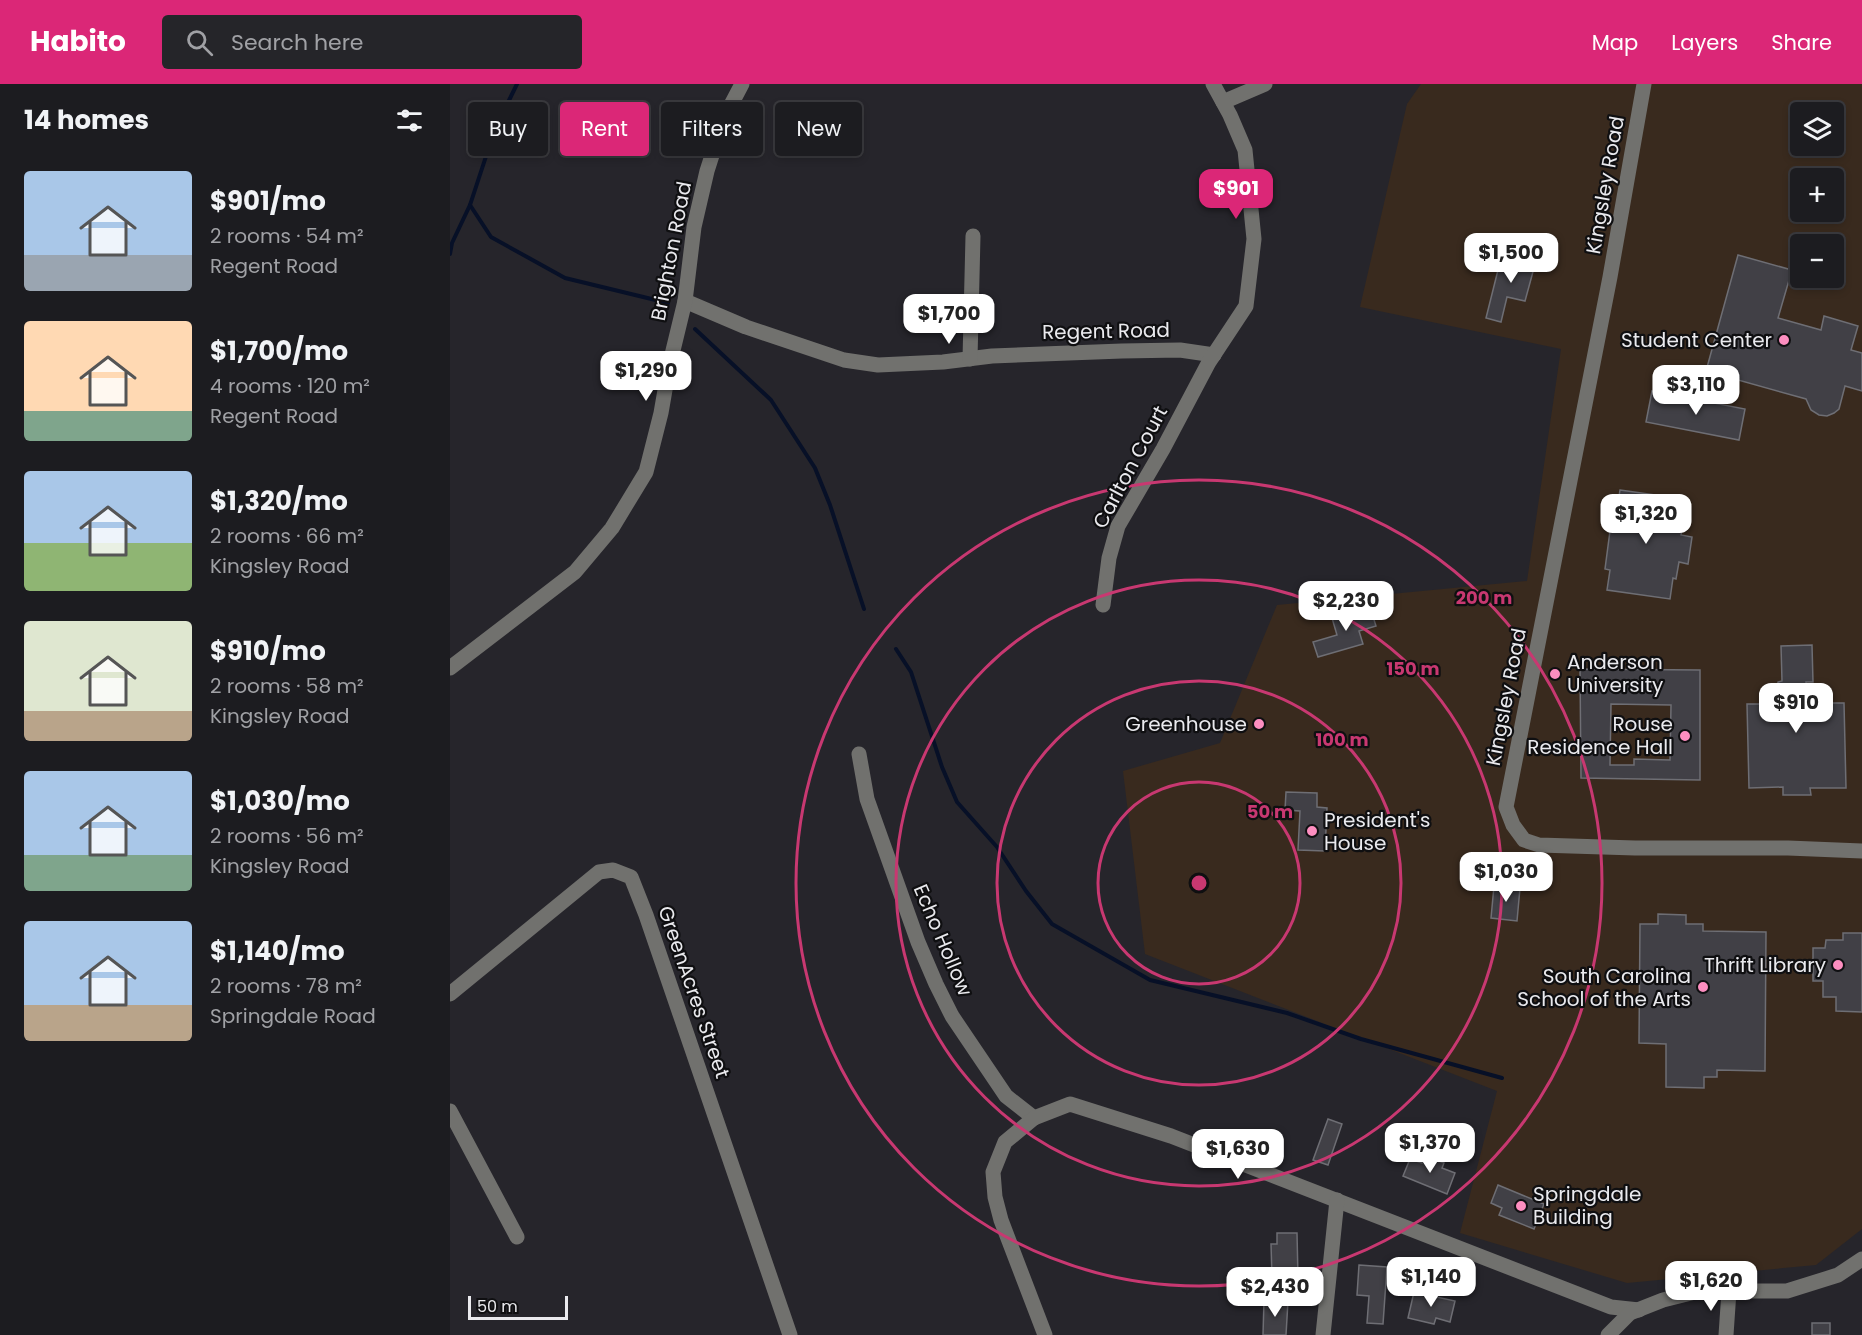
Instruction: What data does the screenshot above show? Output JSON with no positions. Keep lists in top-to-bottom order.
{
  "streets": {
    "street": [
      "Kingsley Road",
      "Brighton Road",
      "Regent Road",
      "Carlton Court",
      "Echo Hollow",
      "GreenAcres Street"
    ]
  },
  "crossings": [
    ["Brighton Road", "Regent Road"],
    ["Regent Road", "Carlton Court"]
  ],
  "places": [
    "Student Center",
    "Anderson University",
    "Greenhouse",
    "Rouse Residence Hall",
    "President's House",
    "Thrift Library",
    "South Carolina School of the Arts",
    "Springdale Building"
  ],
  "scale_bar": "50 m",
  "page": {
    "header": "Habito",
    "search": "Search here",
    "nav": ["Map", "Layers", "Share"],
    "heading": "14 homes",
    "map_buttons": ["+", "−"],
    "chip": [
      "Buy",
      "Rent",
      "Filters",
      "New"
    ],
    "list": [
      {
        "name": "$901/mo",
        "note": "2 rooms · 54 m² · Regent Road"
      },
      {
        "name": "$1,700/mo",
        "note": "4 rooms · 120 m² · Regent Road"
      },
      {
        "name": "$1,320/mo",
        "note": "2 rooms · 66 m² · Kingsley Road"
      },
      {
        "name": "$910/mo",
        "note": "2 rooms · 58 m² · Kingsley Road"
      },
      {
        "name": "$1,030/mo",
        "note": "2 rooms · 56 m² · Kingsley Road"
      },
      {
        "name": "$1,140/mo",
        "note": "2 rooms · 78 m² · Springdale Road"
      }
    ],
    "price": [
      "$901",
      "$1,500",
      "$1,700",
      "$1,290",
      "$3,110",
      "$1,320",
      "$2,230",
      "$910",
      "$1,030",
      "$1,370",
      "$1,630",
      "$1,140",
      "$1,620",
      "$2,430"
    ],
    "scale": "50 m"
  },
  "rings": [
    "200 m",
    "150 m",
    "100 m",
    "50 m"
  ]
}
